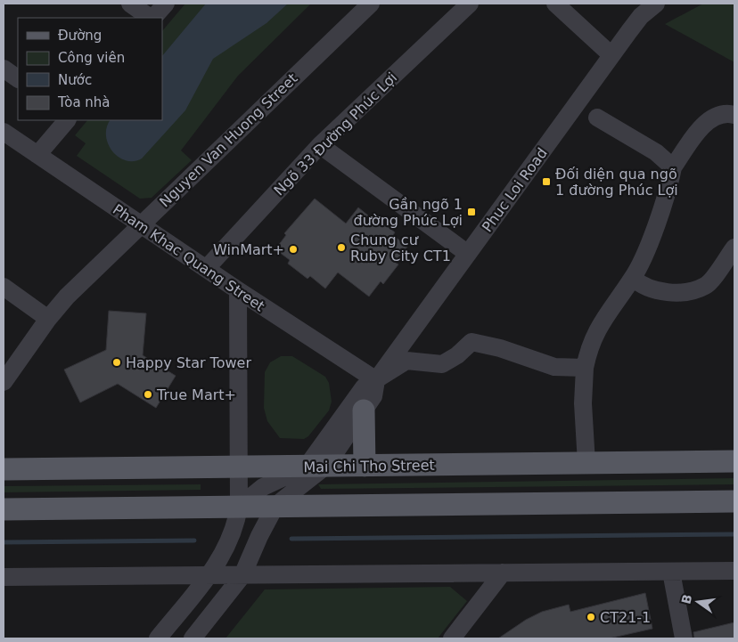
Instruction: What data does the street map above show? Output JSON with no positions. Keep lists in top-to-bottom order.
{
  "streets": {
    "main road": ["Mai Chi Tho Street"],
    "street": [
      "Ngõ 33 Đường Phúc Lợi",
      "Nguyen Van Huong Street",
      "Phuc Loi Road",
      "Pham Khac Quang Street"
    ]
  },
  "crossings": [
    ["Ngõ 33 Đường Phúc Lợi", "Pham Khac Quang Street"],
    ["Nguyen Van Huong Street", "Pham Khac Quang Street"],
    ["Phuc Loi Road", "Pham Khac Quang Street"],
    ["Phuc Loi Road", "Mai Chi Tho Street"]
  ],
  "places": {
    "transit": ["Đối diện qua ngõ 1 đường Phúc Lợi", "Gần ngõ 1 đường Phúc Lợi"],
    "other": [
      "Chung cư Ruby City CT1",
      "WinMart+",
      "Happy Star Tower",
      "True Mart+",
      "CT21-1"
    ]
  },
  "legend": [
    "Đường",
    "Công viên",
    "Nước",
    "Tòa nhà"
  ],
  "north": "left"
}
